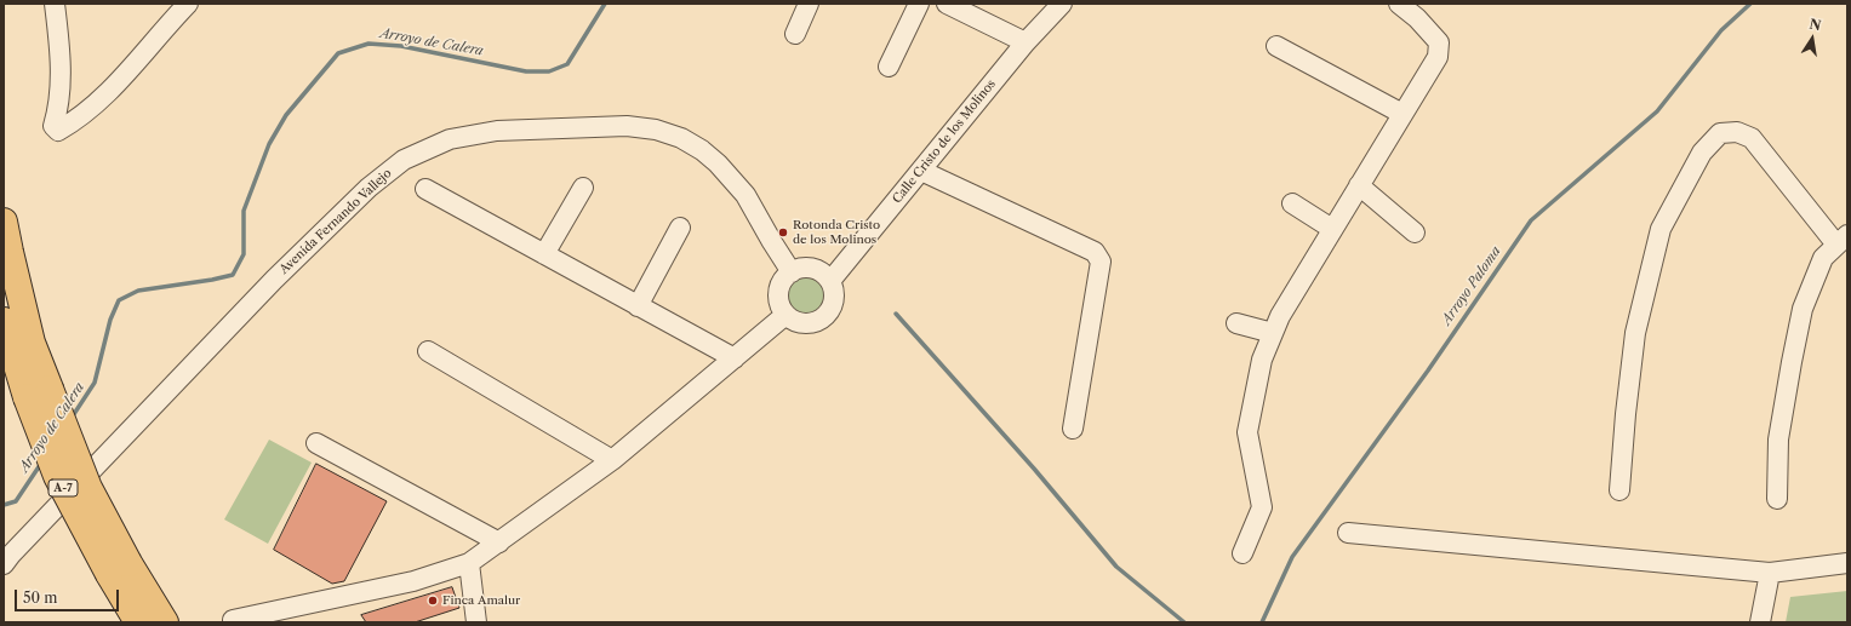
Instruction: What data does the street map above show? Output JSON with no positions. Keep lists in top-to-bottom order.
{
  "streets": {
    "highway": ["A-7"],
    "street": ["Calle Cristo de los Molinos", "Avenida Fernando Vallejo"]
  },
  "crossings": [
    ["Calle Cristo de los Molinos", "Avenida Fernando Vallejo"]
  ],
  "water": ["Arroyo de Calera", "Arroyo Paloma"],
  "places": ["Rotonda Cristo de los Molinos", "Finca Amalur"],
  "scale_bar": "50 m",
  "north": "top"
}
